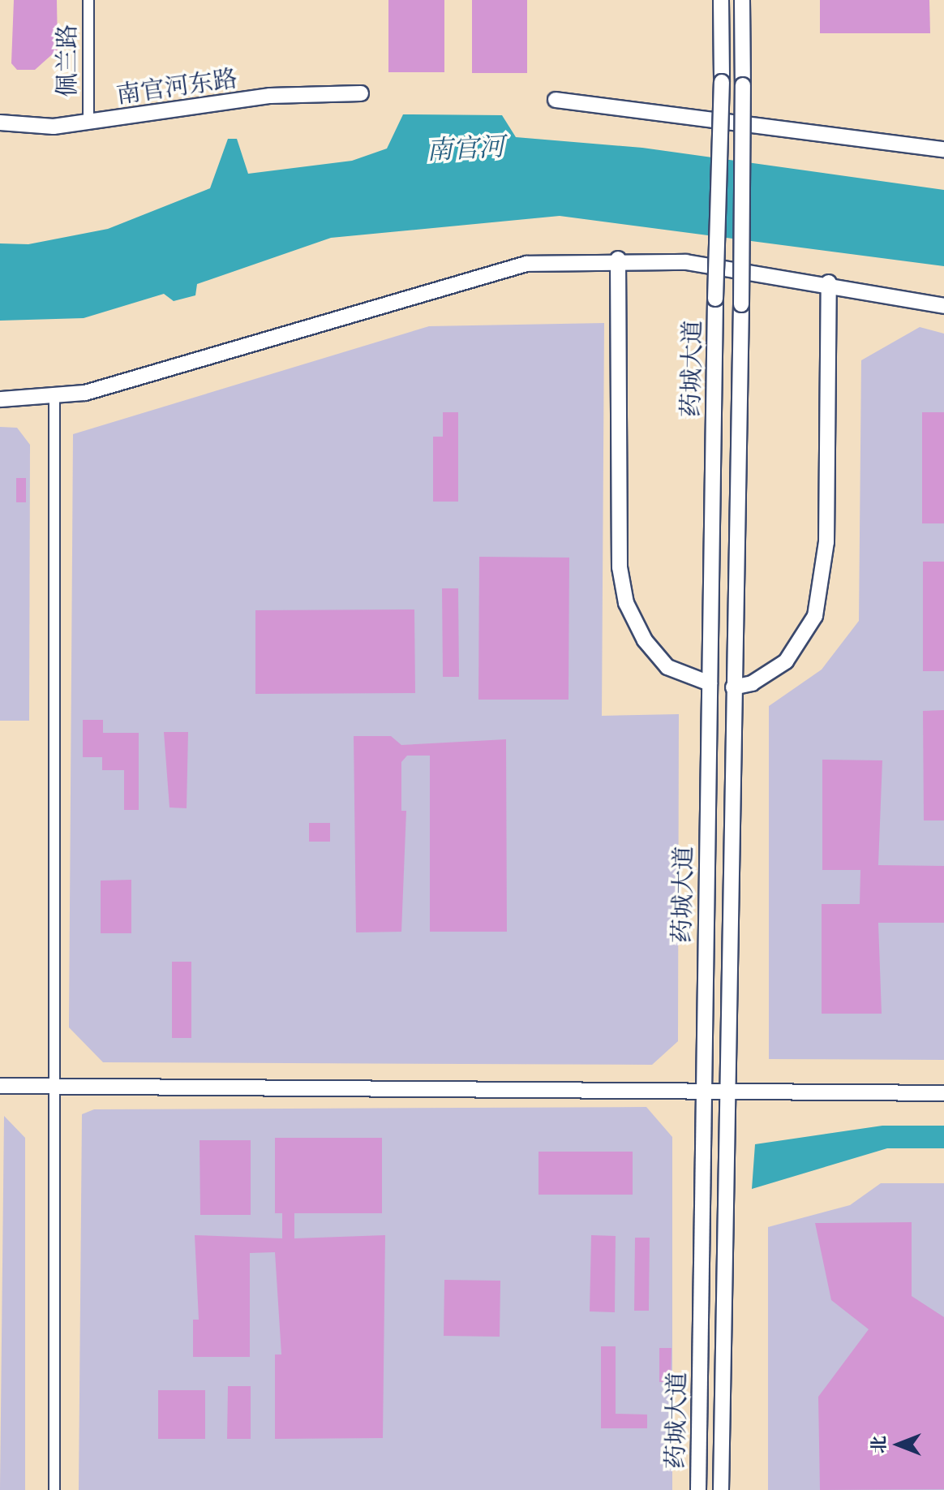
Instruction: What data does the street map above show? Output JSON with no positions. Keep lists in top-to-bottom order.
{
  "streets": {
    "main road": ["南官河东路", "药城大道"],
    "street": ["佩兰路"]
  },
  "crossings": [
    ["佩兰路", "南官河东路"]
  ],
  "water": ["南官河"],
  "north": "left"
}
